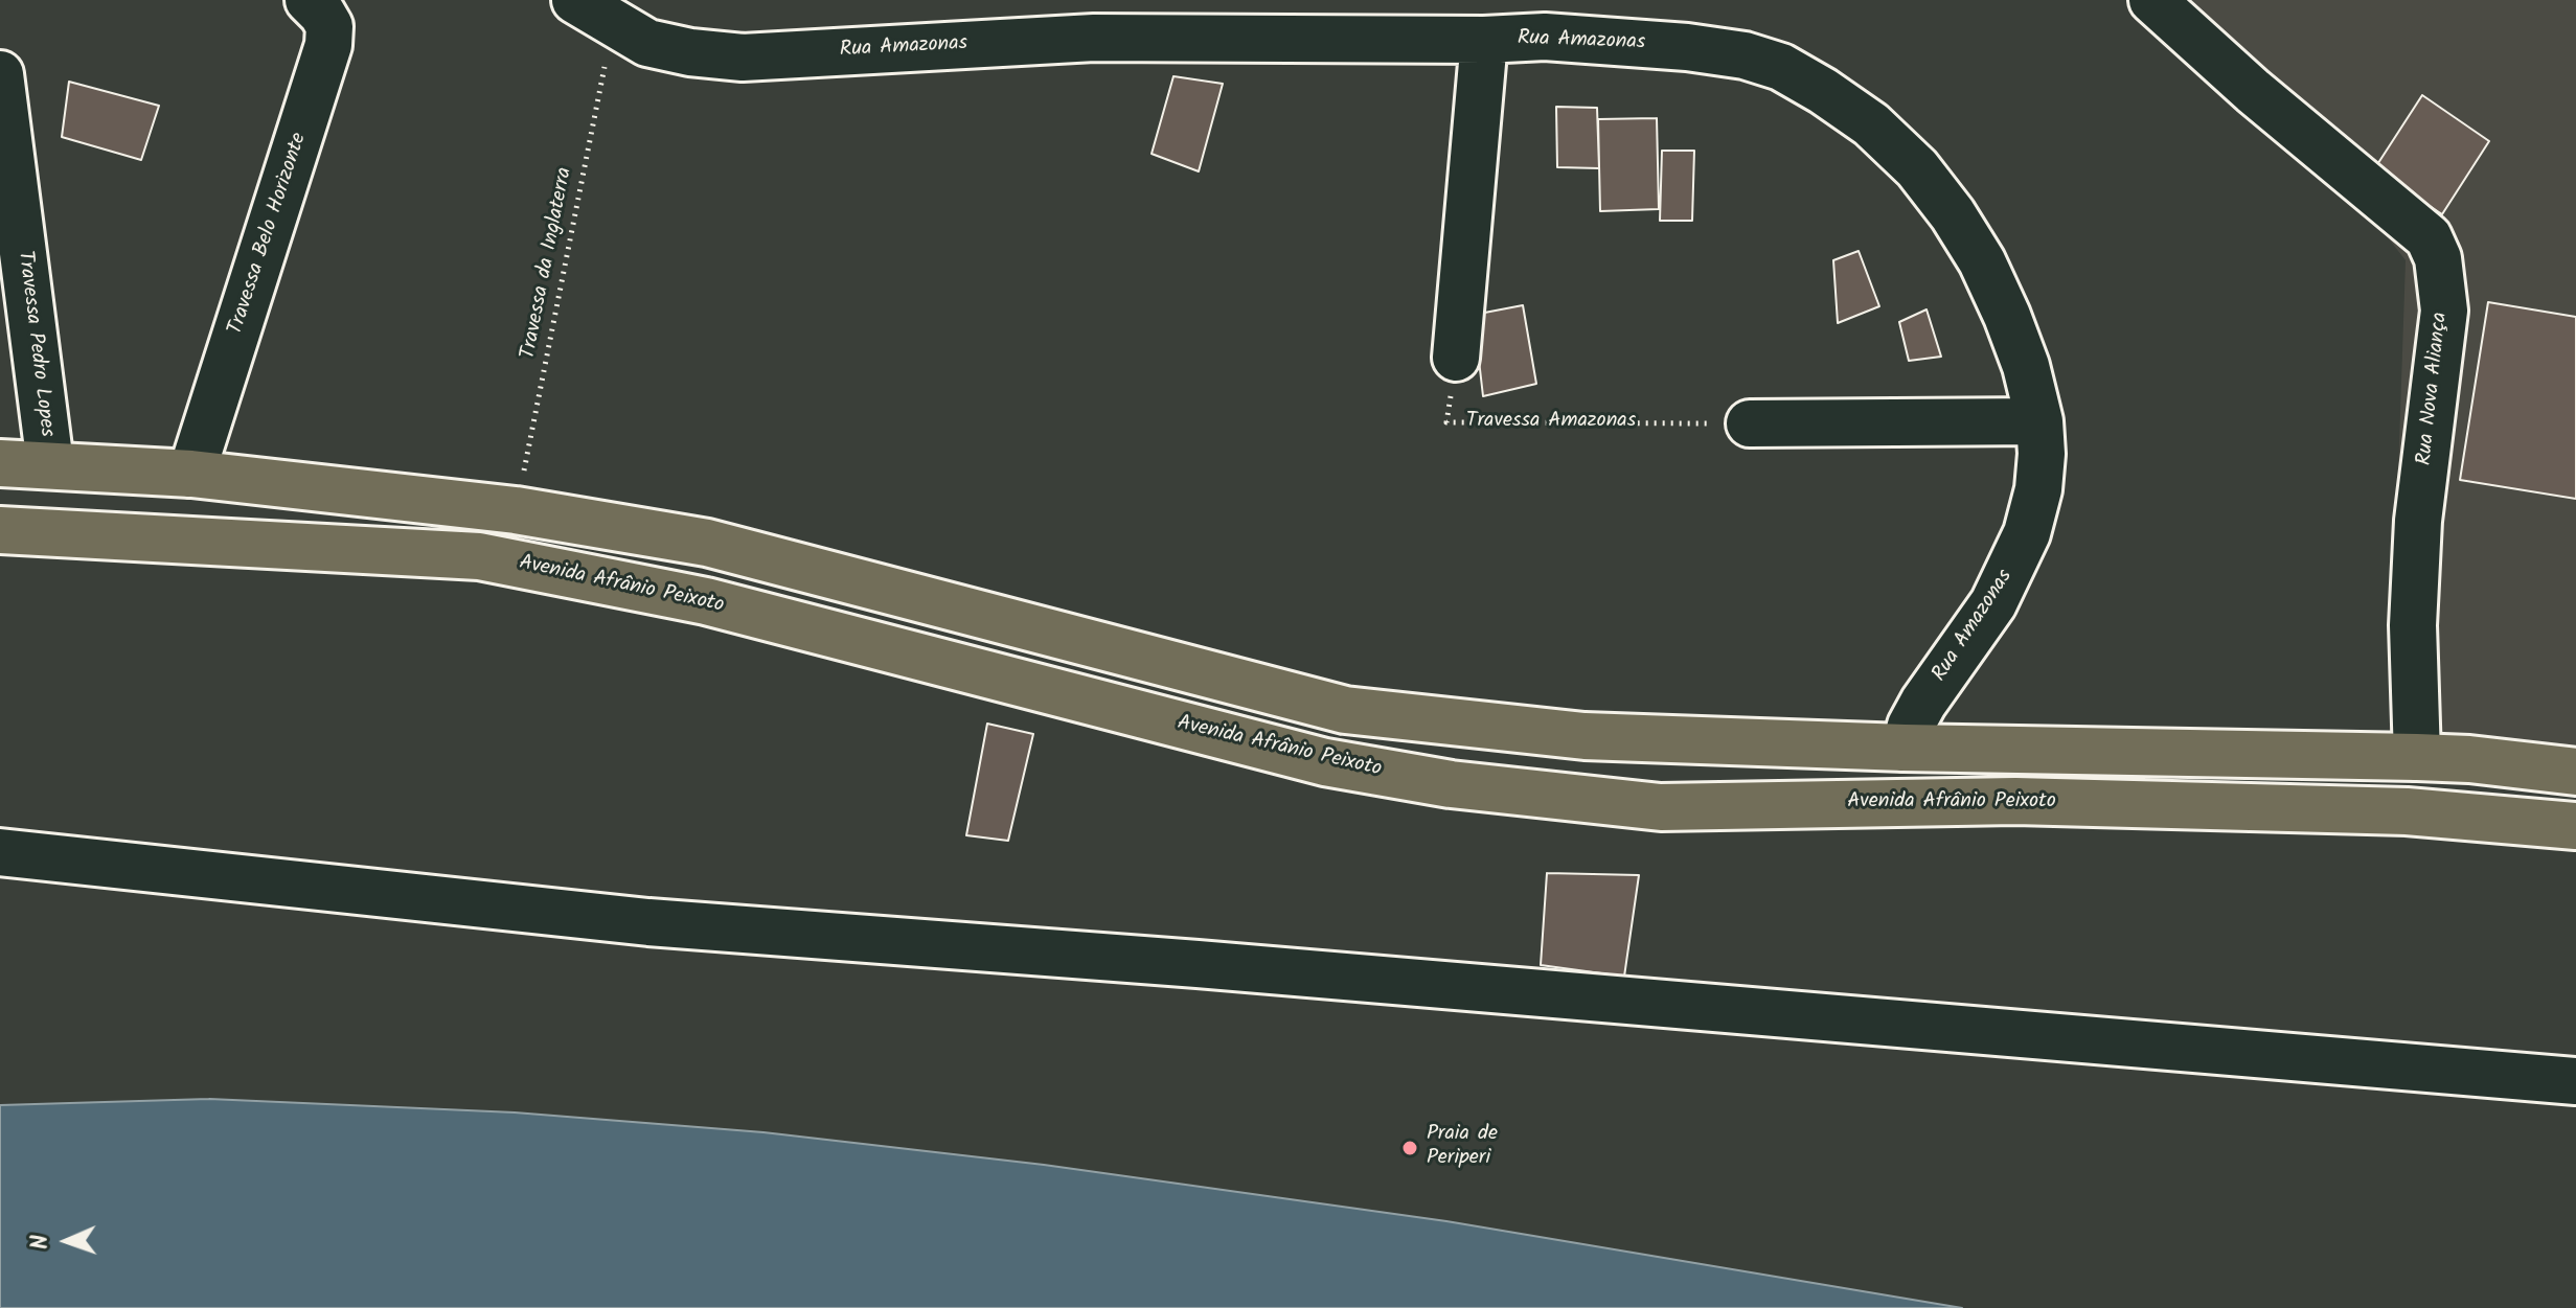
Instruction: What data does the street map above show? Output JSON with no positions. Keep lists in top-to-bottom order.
{
  "streets": {
    "main road": ["Avenida Afrânio Peixoto"],
    "street": [
      "Rua Amazonas",
      "Travessa Belo Horizonte",
      "Travessa Pedro Lopes",
      "Rua Nova Aliança"
    ],
    "path": ["Travessa da Inglaterra", "Travessa Amazonas"]
  },
  "crossings": [
    ["Rua Amazonas", "Travessa da Inglaterra"]
  ],
  "places": ["Praia de Periperi"],
  "north": "left"
}
